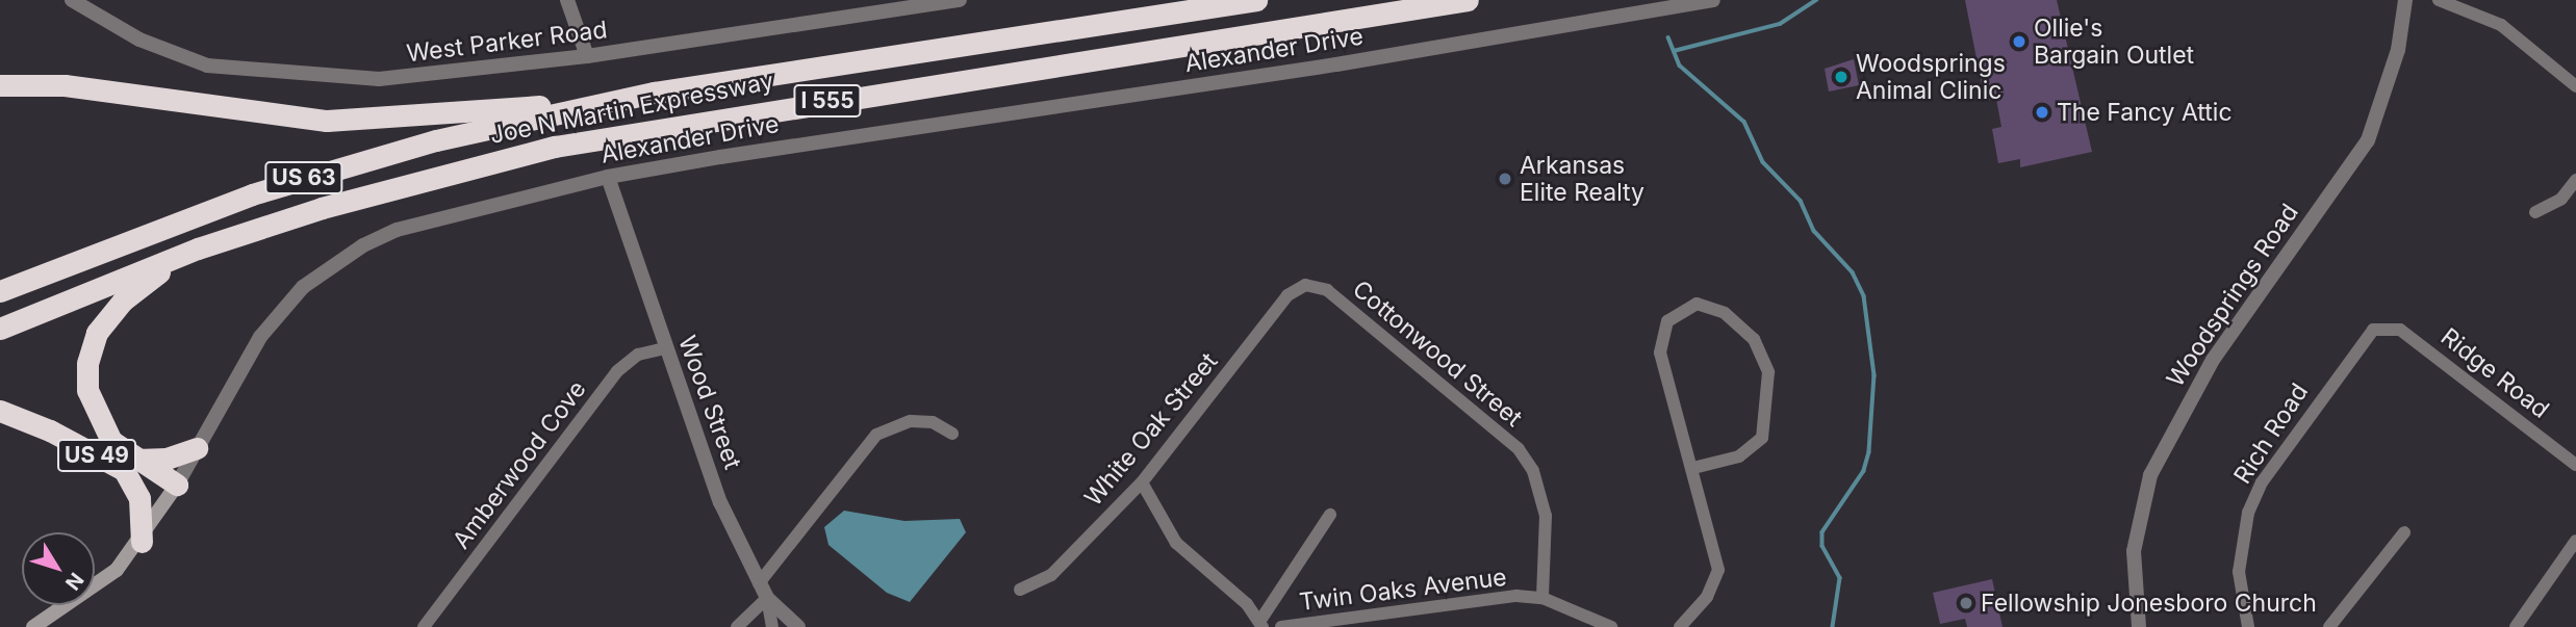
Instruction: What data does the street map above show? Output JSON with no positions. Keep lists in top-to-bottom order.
{
  "streets": {
    "highway": [
      "I 555",
      "Joe N Martin Expressway",
      "US 63",
      "US 49"
    ],
    "main road": ["Alexander Drive"],
    "street": [
      "West Parker Road",
      "Woodsprings Road",
      "Cottonwood Street",
      "Ridge Road",
      "Wood Street",
      "White Oak Street",
      "Rich Road",
      "Amberwood Cove",
      "Twin Oaks Avenue"
    ]
  },
  "crossings": [
    ["Alexander Drive", "Wood Street"],
    ["Alexander Drive", "US 49"],
    ["Cottonwood Street", "White Oak Street"],
    ["Cottonwood Street", "Twin Oaks Avenue"],
    ["Ridge Road", "Rich Road"],
    ["Wood Street", "Amberwood Cove"]
  ],
  "places": [
    "Ollie's Bargain Outlet",
    "Woodsprings Animal Clinic",
    "The Fancy Attic",
    "Arkansas Elite Realty",
    "Fellowship Jonesboro Church"
  ],
  "north": "bottom right"
}
